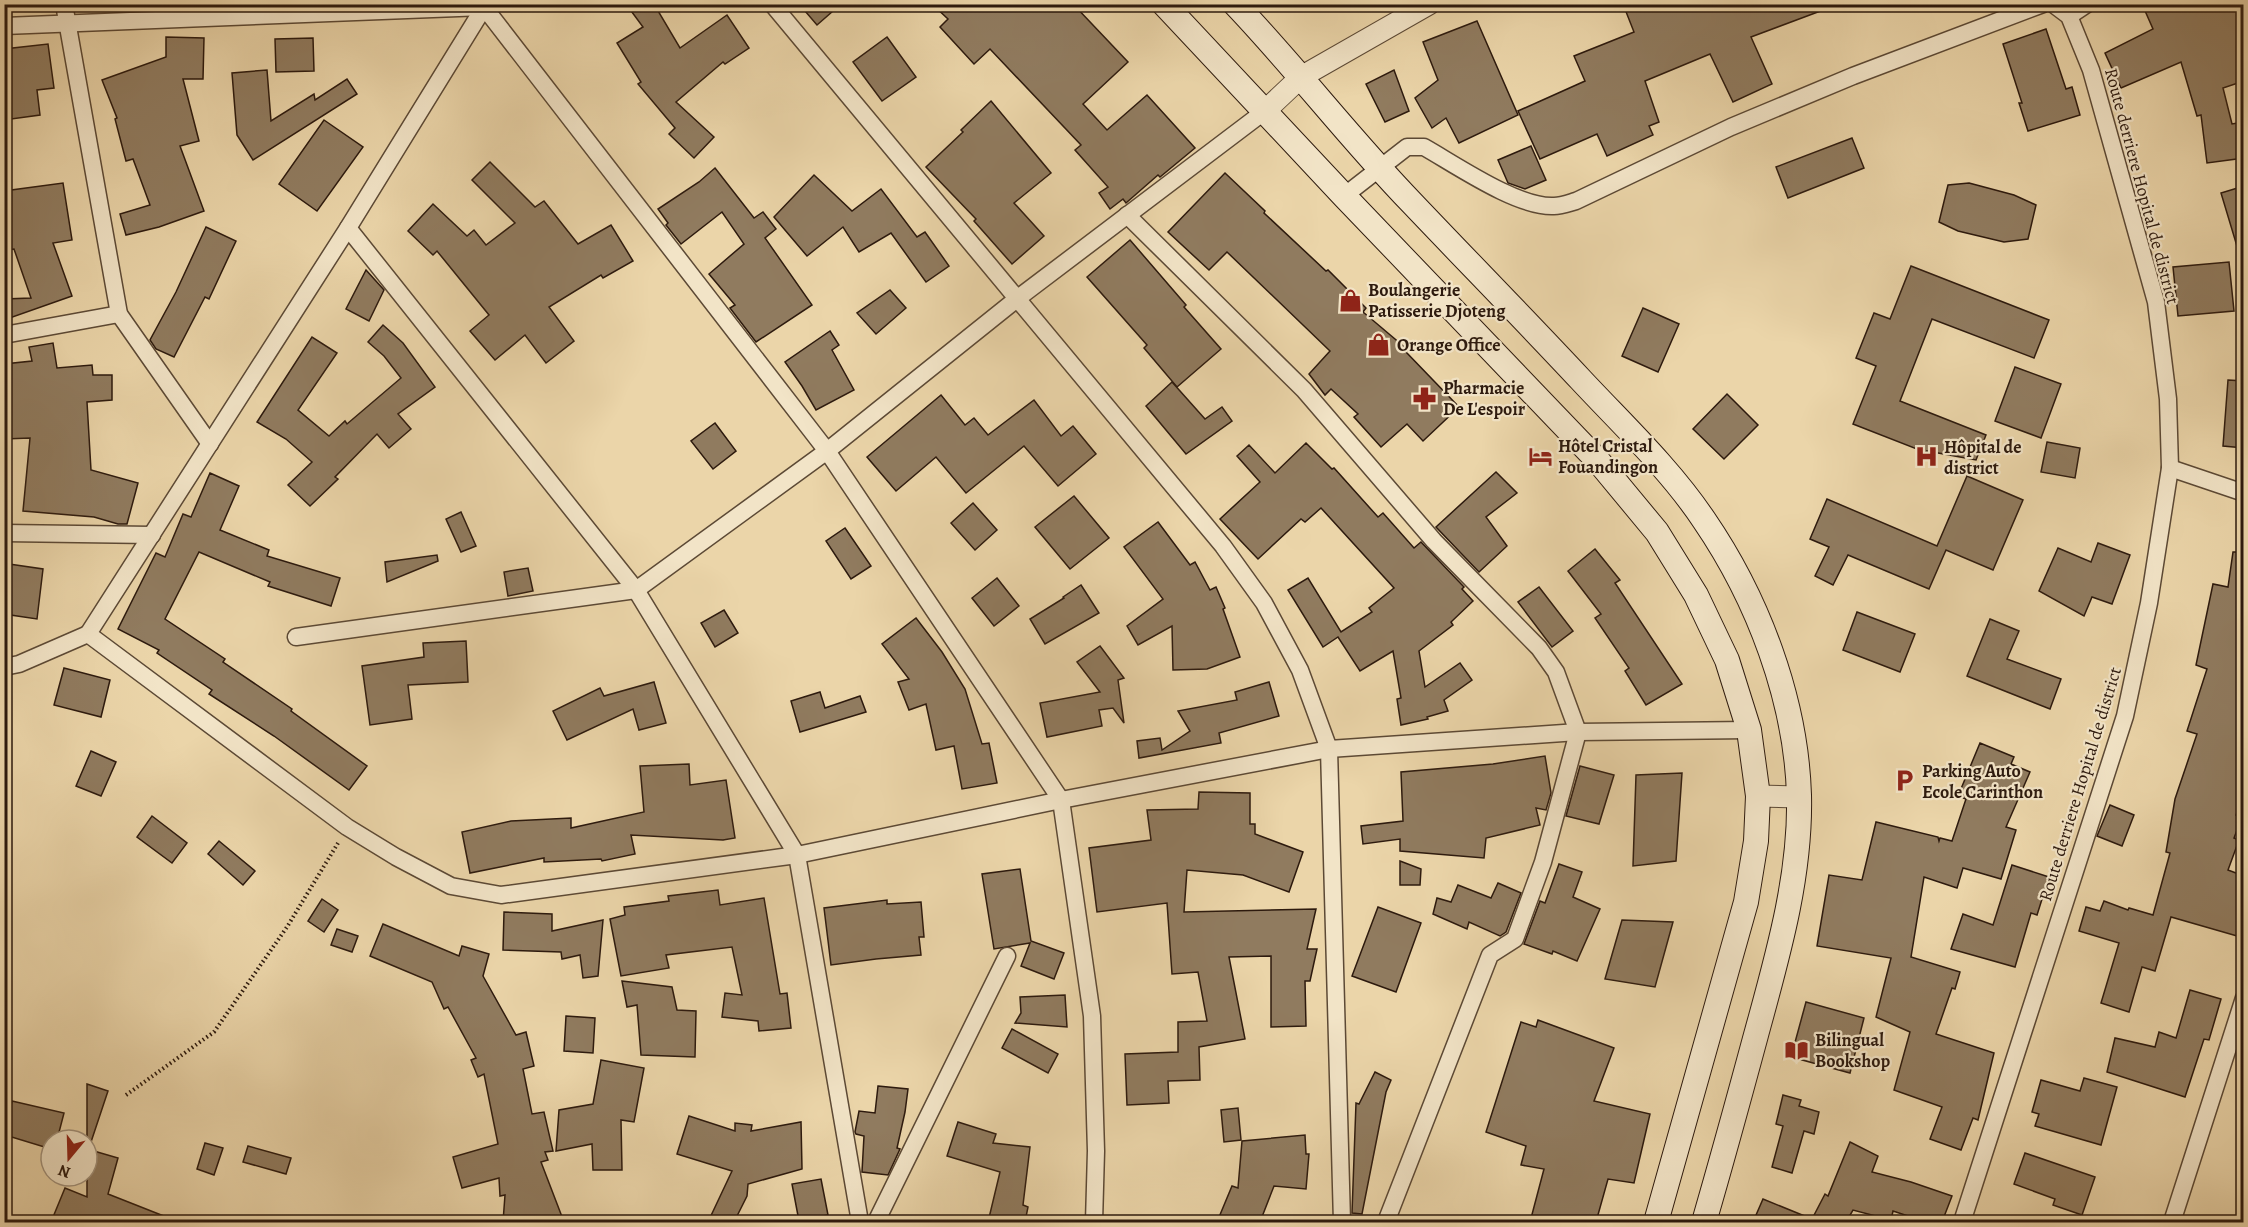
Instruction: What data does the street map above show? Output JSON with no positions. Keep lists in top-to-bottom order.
{
  "streets": {
    "street": ["Route derriere Hopital de district"]
  },
  "places": {
    "shop": ["Boulangerie Patisserie Djoteng", "Orange Office"],
    "pharmacy": ["Pharmacie De L'espoir"],
    "hotel": ["Hôtel Cristal Fouandingon"],
    "hospital": ["Hôpital de district"],
    "parking": ["Parking Auto Ecole Carinthon"],
    "library": ["Bilingual Bookshop"]
  },
  "north": "bottom"
}
